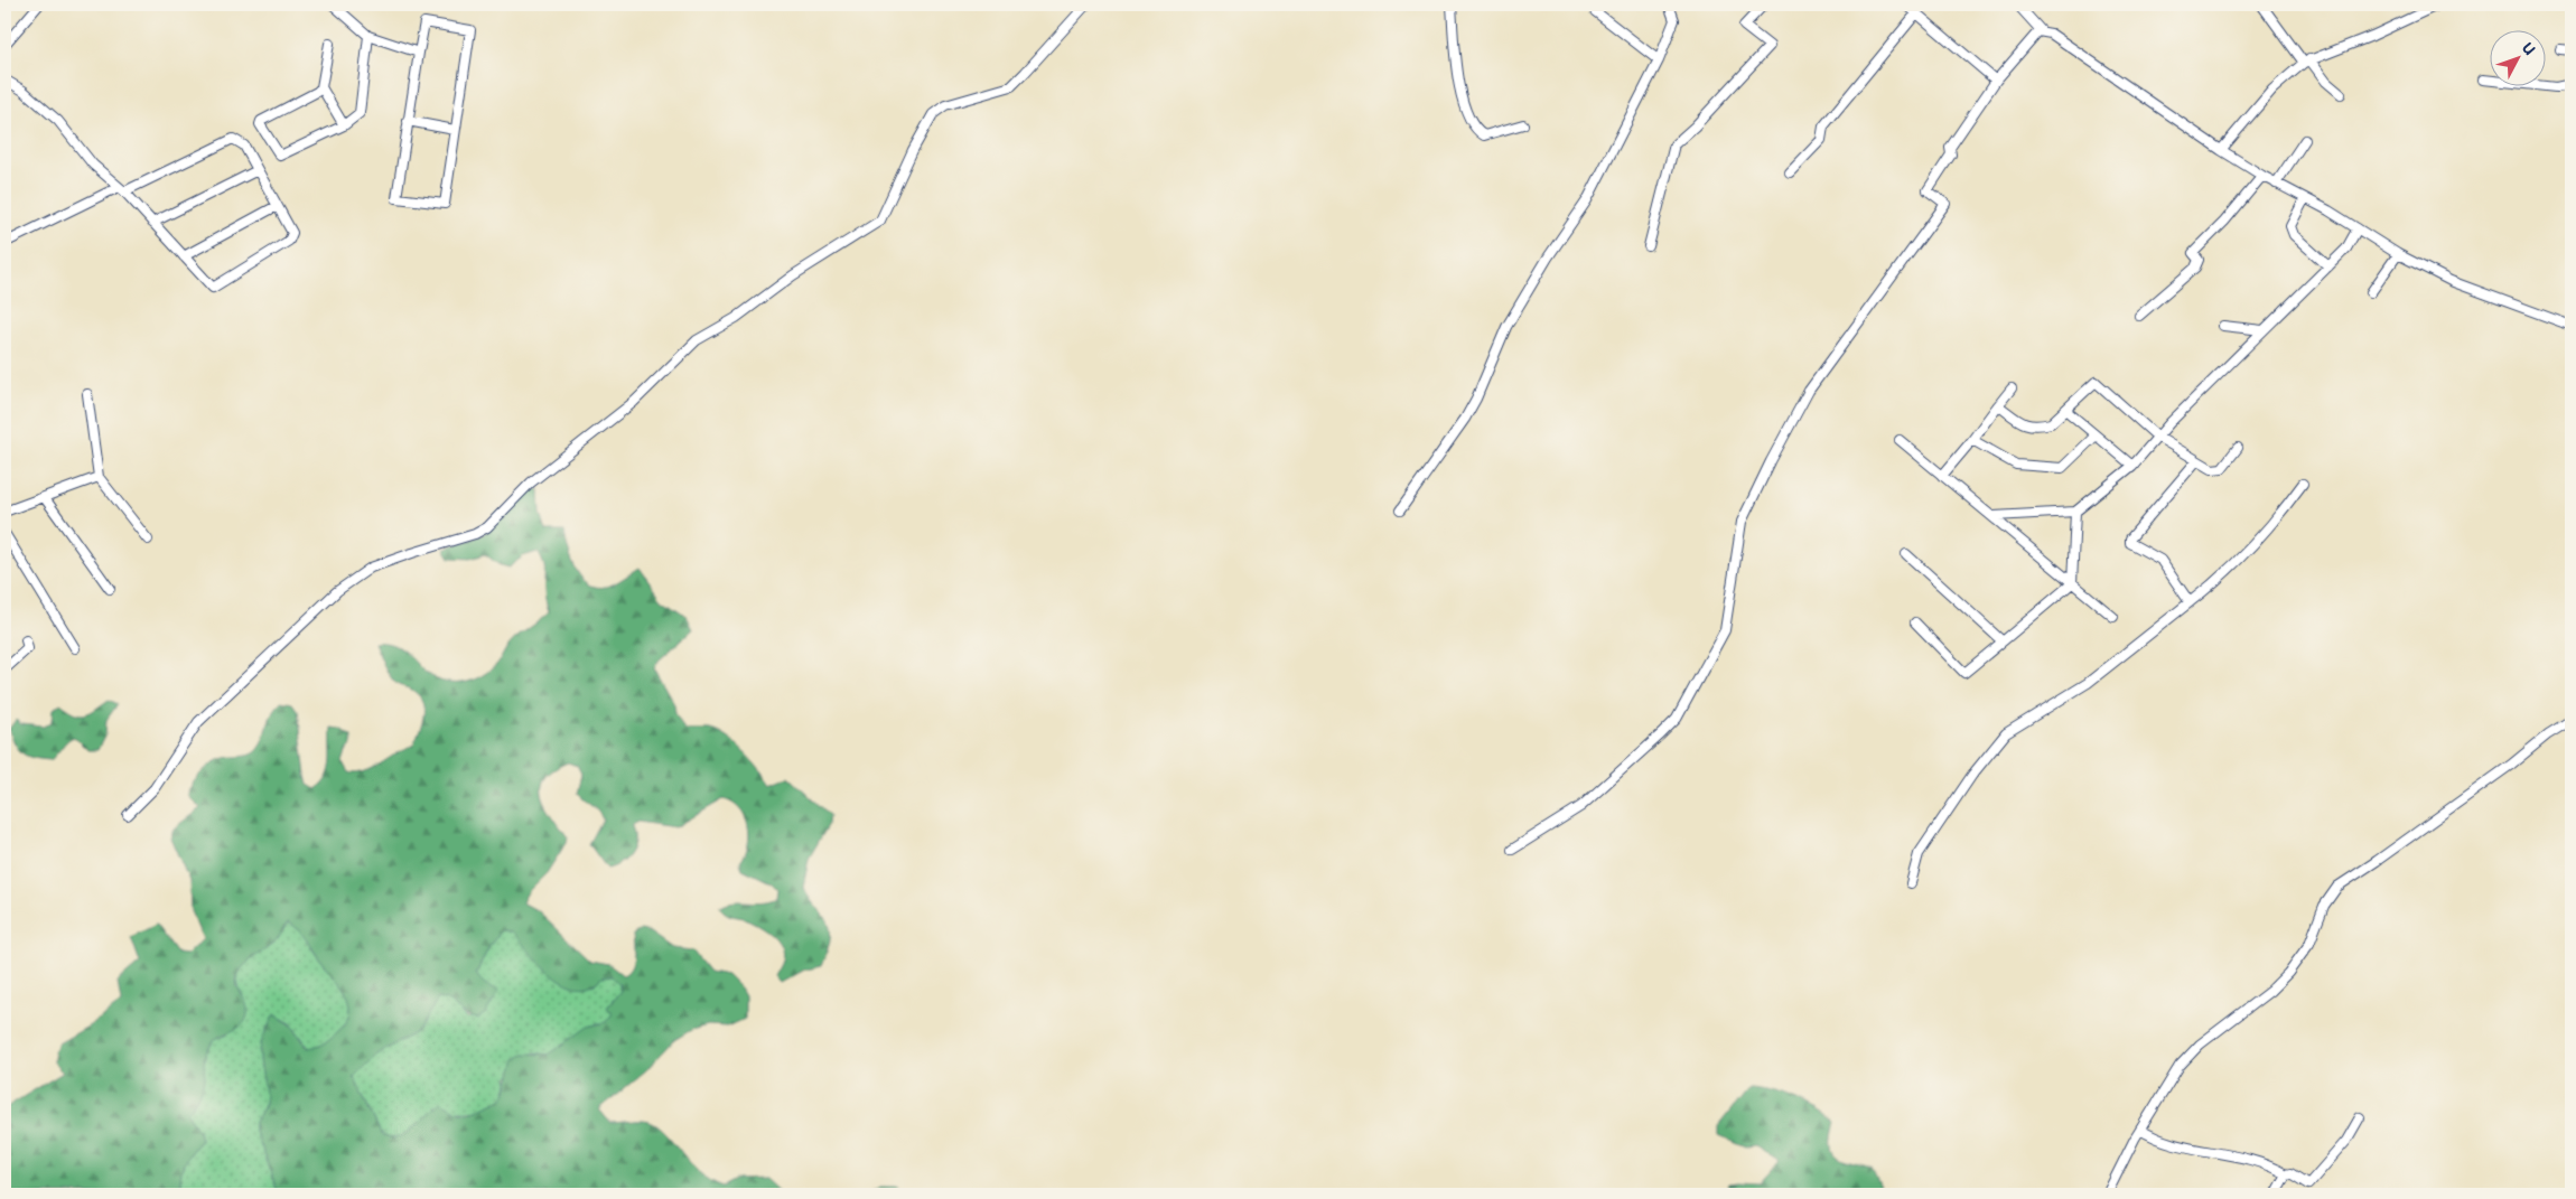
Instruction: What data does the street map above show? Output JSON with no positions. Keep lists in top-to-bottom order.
{
  "north": "top right"
}
